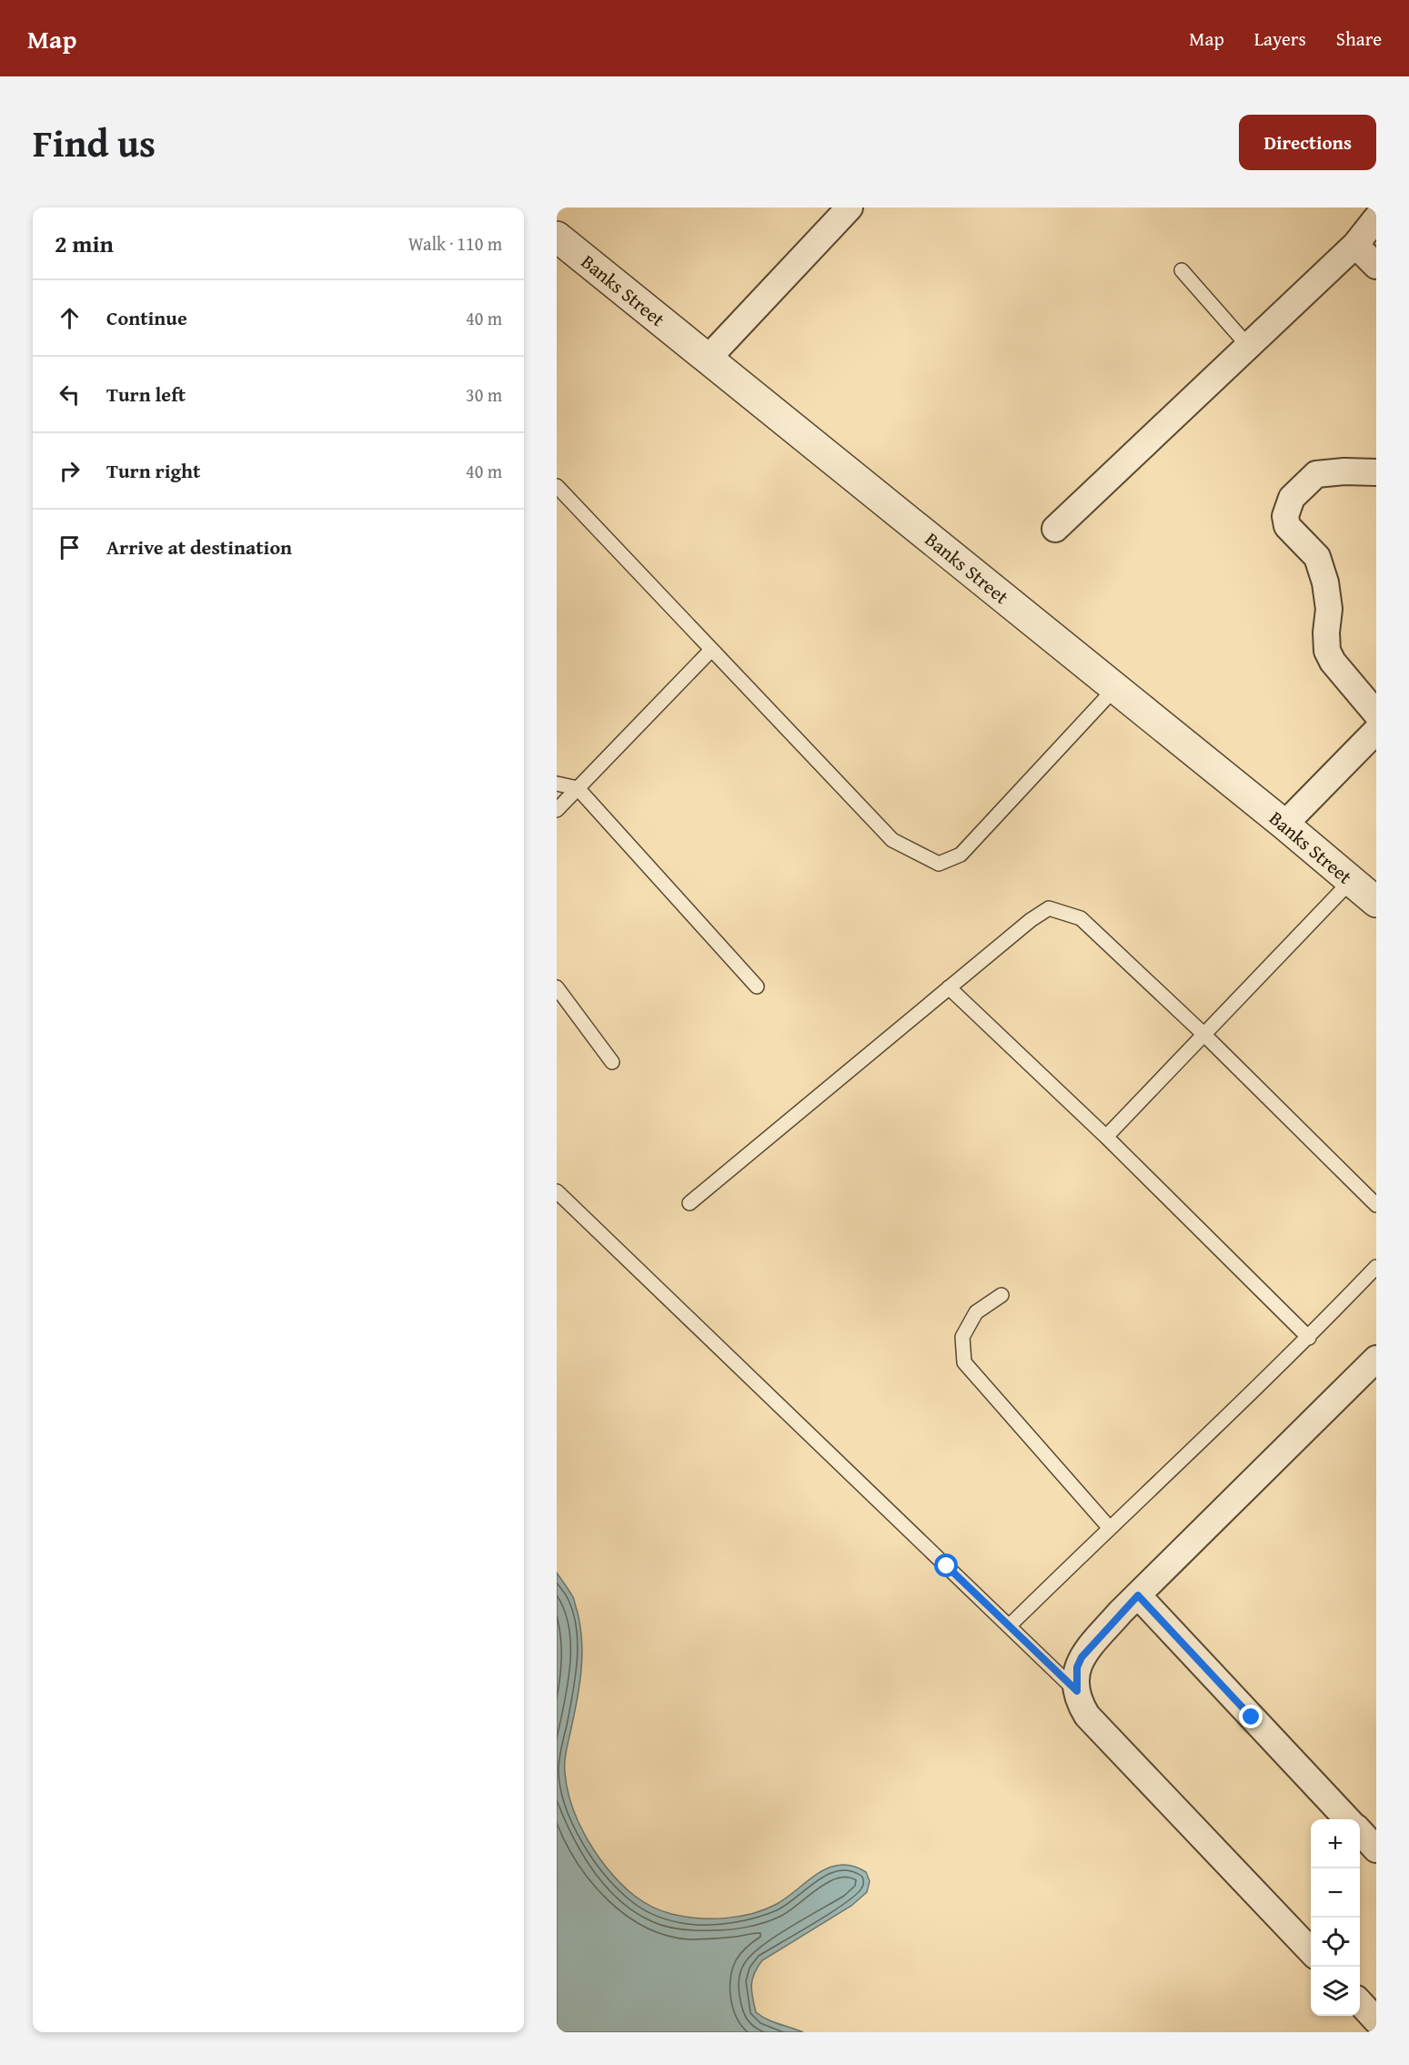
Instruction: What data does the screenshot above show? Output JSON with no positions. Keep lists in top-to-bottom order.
{
  "streets": {
    "street": ["Banks Street"]
  },
  "page": {
    "header": "Map",
    "nav": ["Map", "Layers", "Share"],
    "title": "Find us",
    "buttons": "Directions",
    "heading": ["2 min", "Walk · 110 m"],
    "list": [
      ["Continue", "40 m"],
      ["Turn left", "30 m"],
      ["Turn right", "40 m"],
      "Arrive at destination"
    ],
    "map_buttons": ["+", "−"]
  }
}
